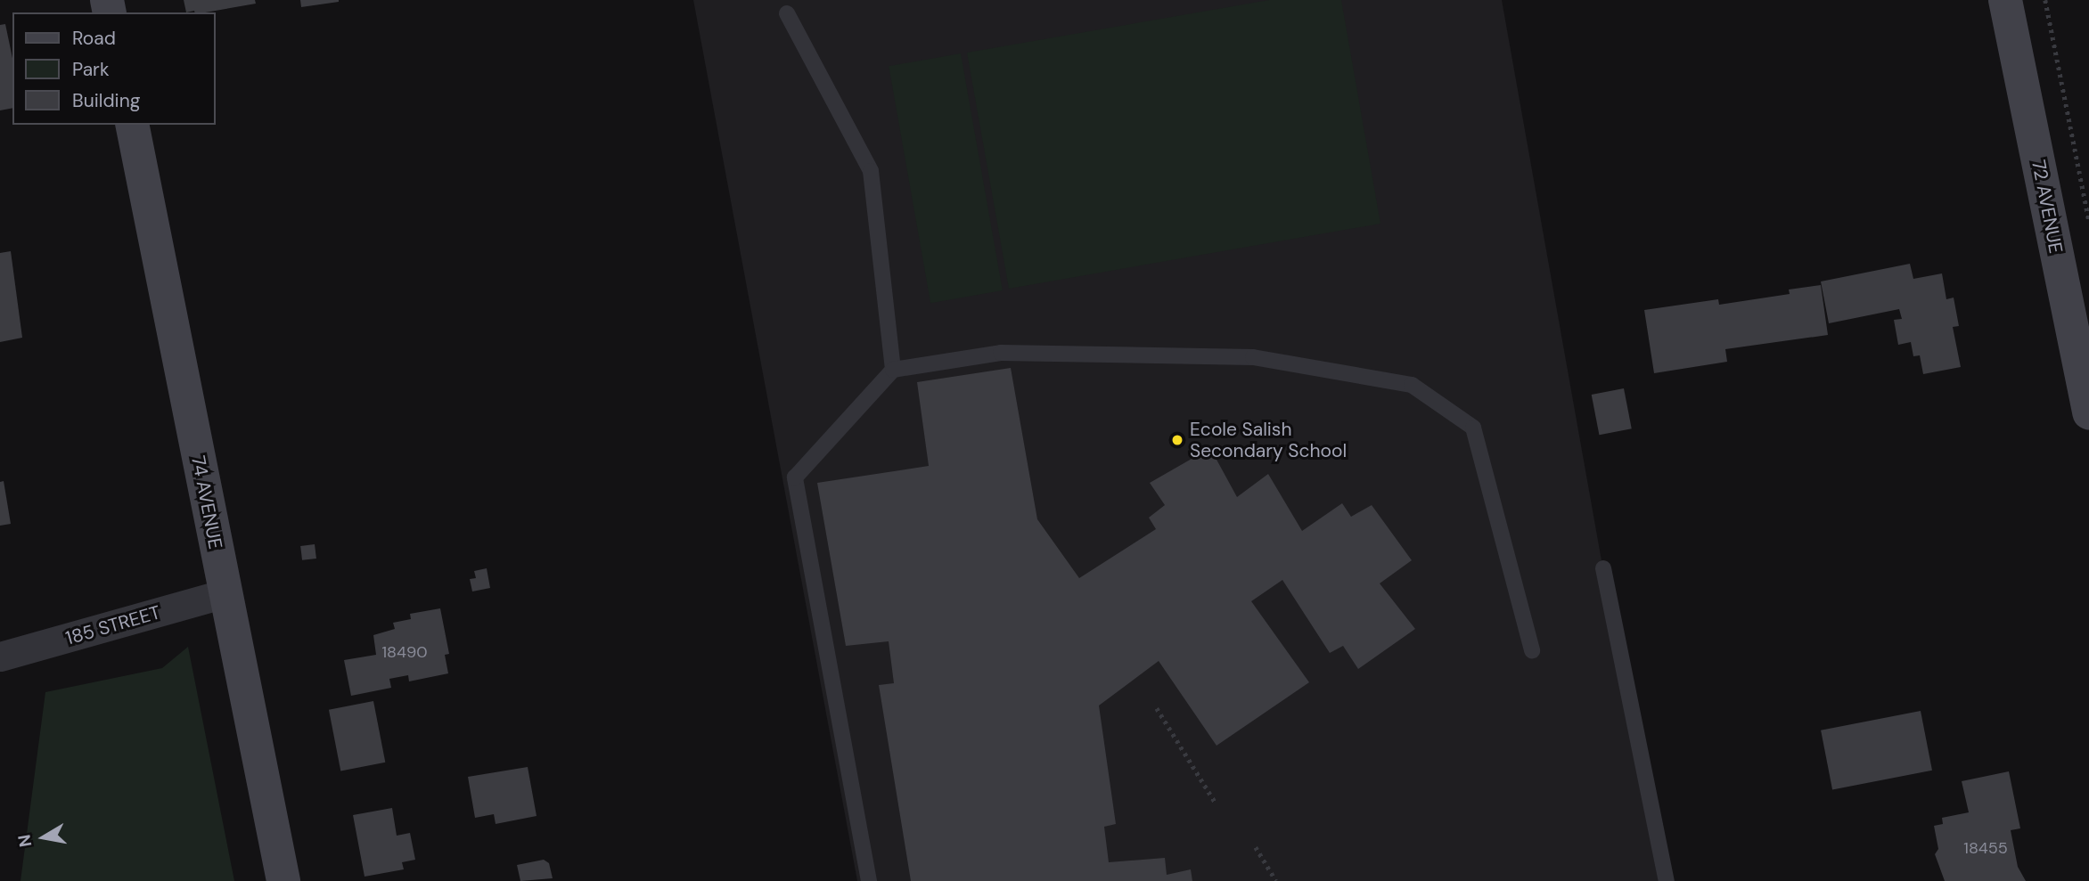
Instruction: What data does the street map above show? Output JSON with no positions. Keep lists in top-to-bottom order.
{
  "streets": {
    "street": ["72 AVENUE", "74 AVENUE", "185 STREET"]
  },
  "crossings": [
    ["74 AVENUE", "185 STREET"]
  ],
  "places": ["Ecole Salish Secondary School"],
  "house_numbers": ["18490", "18455"],
  "legend": ["Road", "Park", "Building"],
  "north": "left"
}
